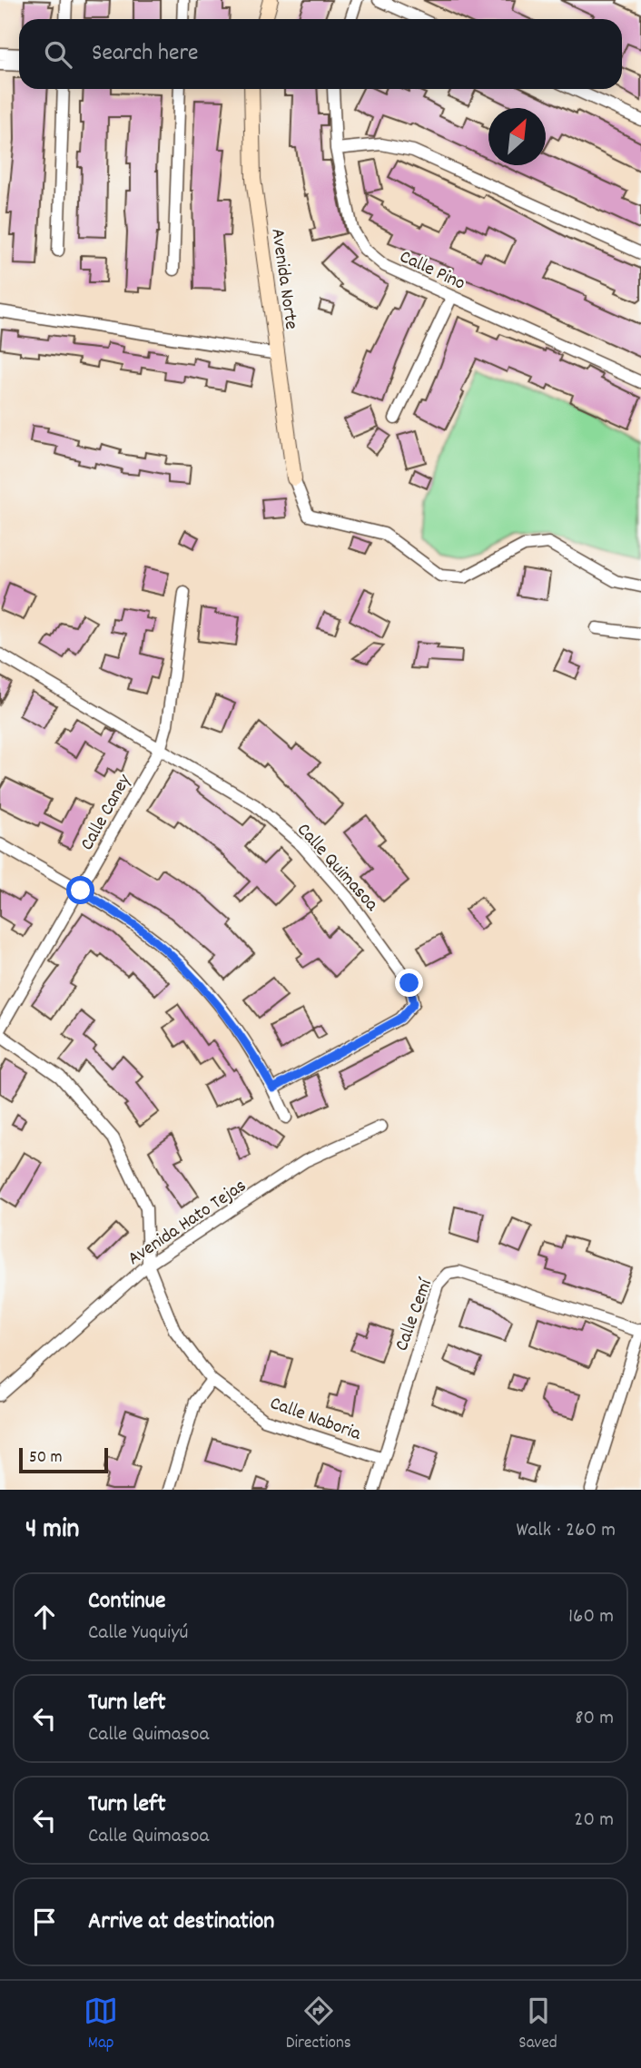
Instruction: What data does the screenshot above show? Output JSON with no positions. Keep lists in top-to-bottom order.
{
  "streets": {
    "street": [
      "Calle Pino",
      "Avenida Norte",
      "Calle Caney",
      "Calle Quimasoa",
      "Avenida Hato Tejas",
      "Calle Cemí",
      "Calle Naboria"
    ]
  },
  "crossings": [
    ["Calle Caney", "Calle Quimasoa"],
    ["Avenida Hato Tejas", "Calle Naboria"],
    ["Calle Cemí", "Calle Naboria"]
  ],
  "scale_bar": "50 m",
  "north": "top right",
  "page": {
    "search": "Search here",
    "scale": "50 m",
    "heading": ["4 min", "Walk · 260 m"],
    "list": [
      ["Continue", "Calle Yuquiyú", "160 m"],
      ["Turn left", "Calle Quimasoa", "80 m"],
      ["Turn left", "Calle Quimasoa", "20 m"],
      "Arrive at destination"
    ],
    "nav": ["Map", "Directions", "Saved"]
  }
}
